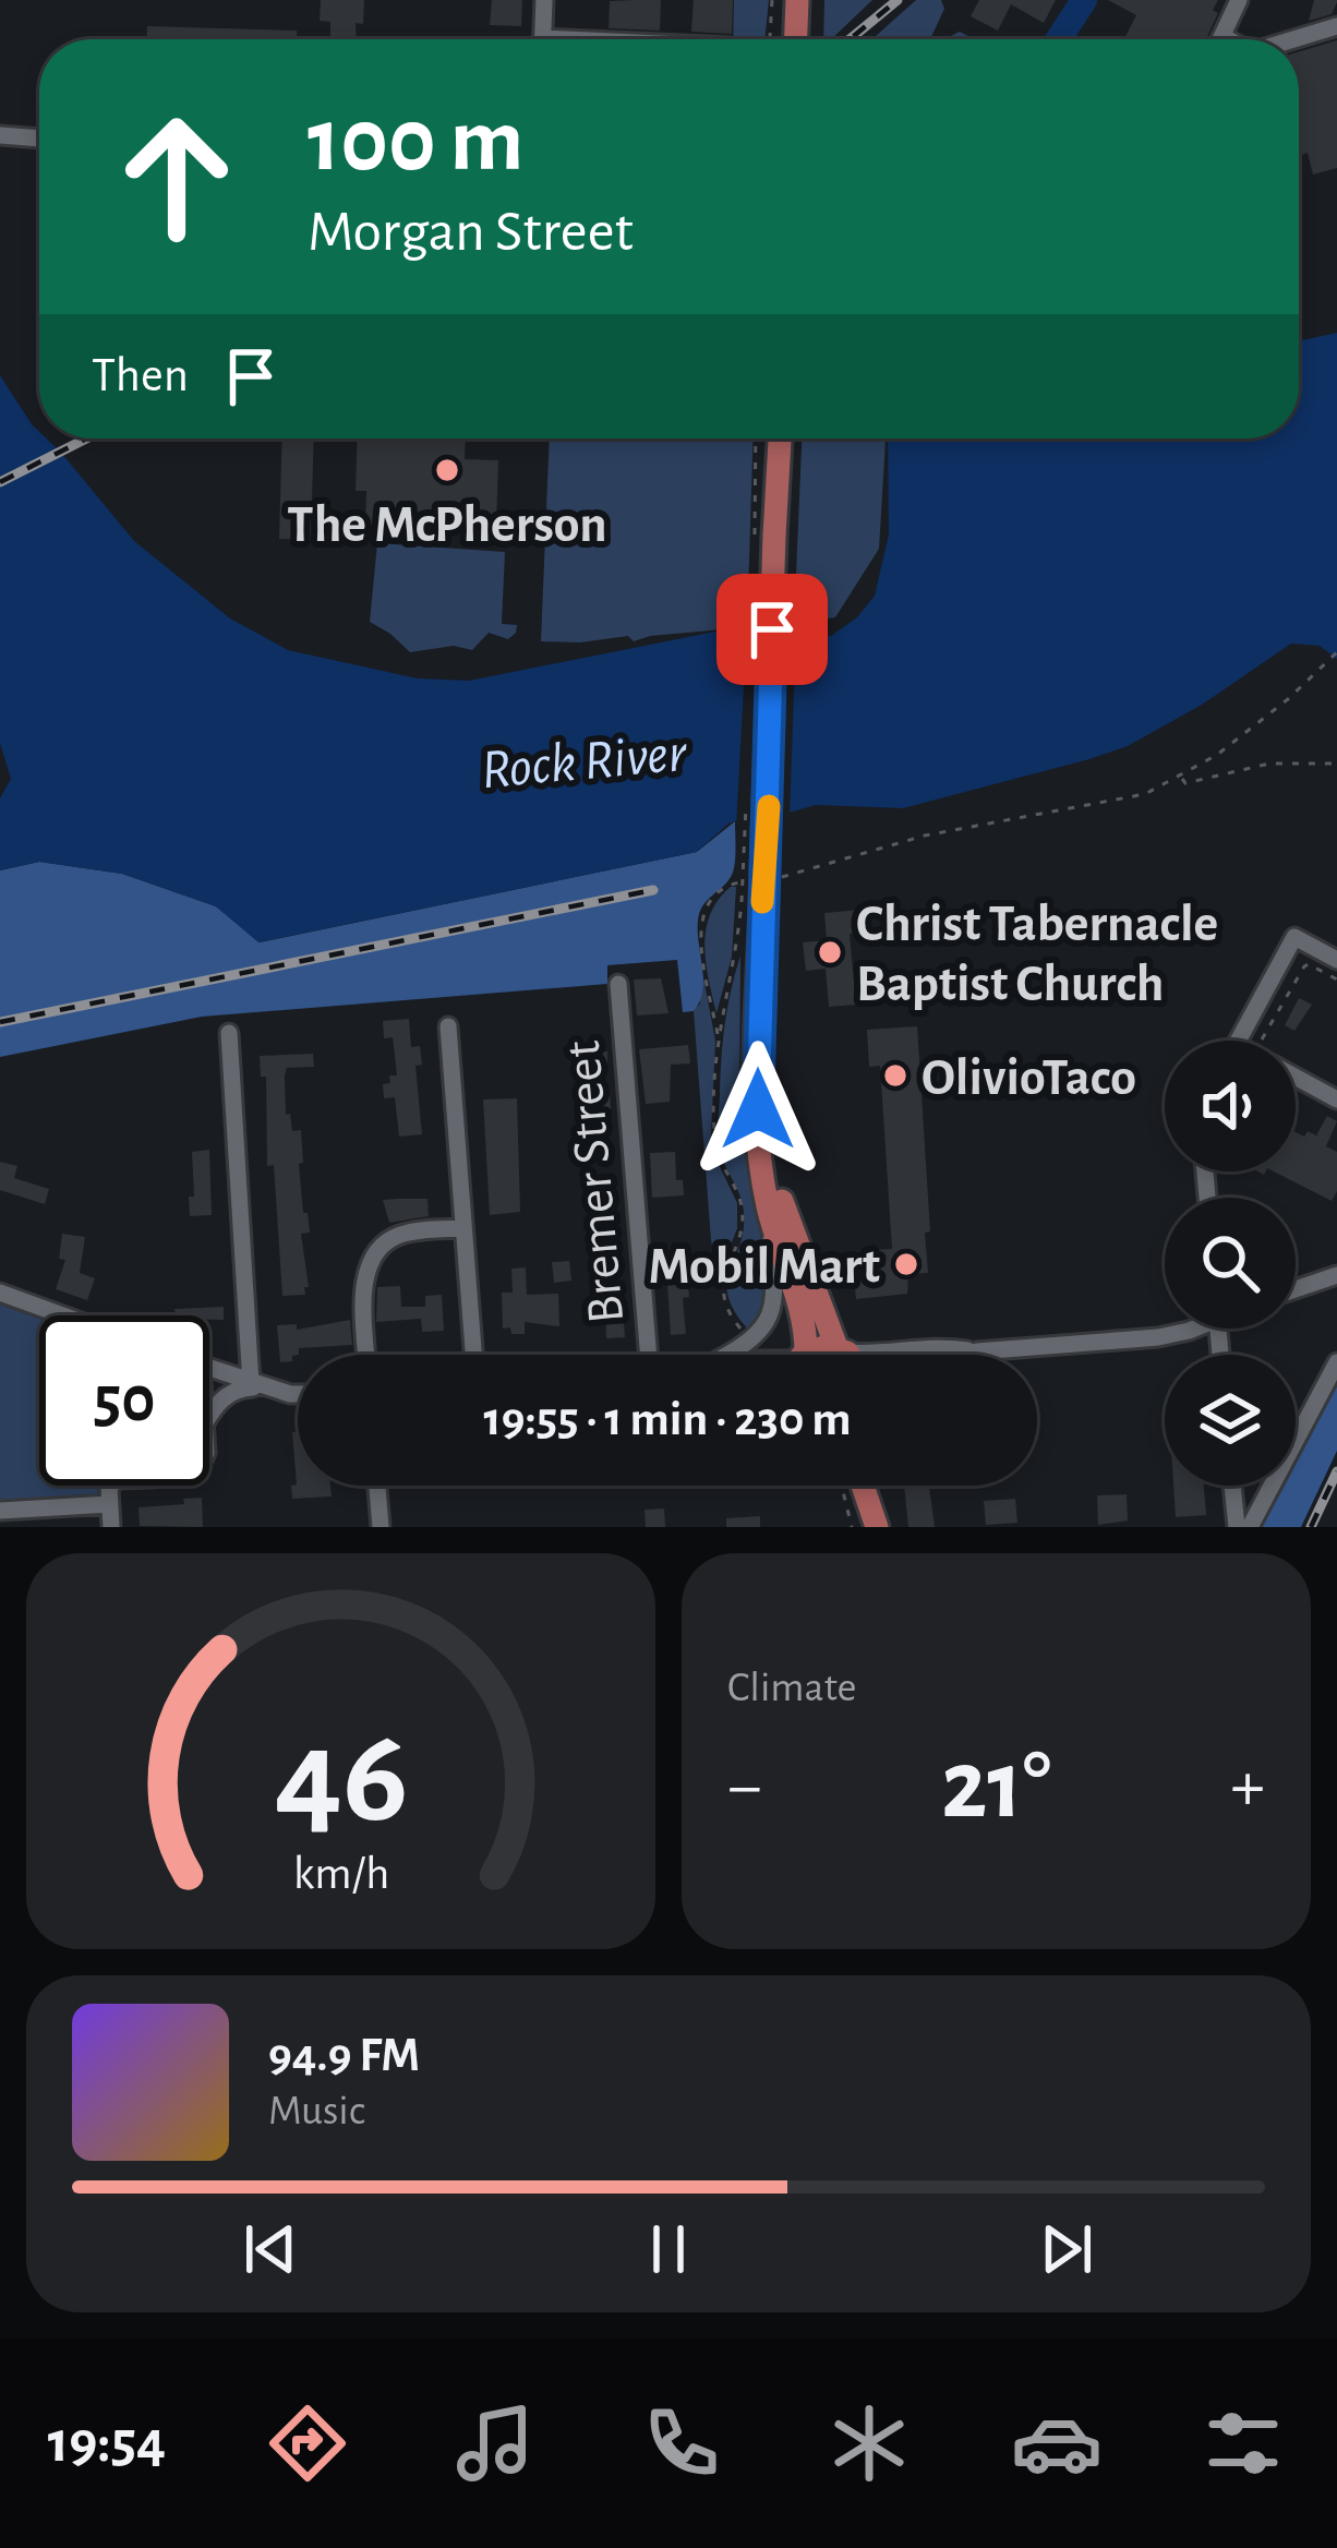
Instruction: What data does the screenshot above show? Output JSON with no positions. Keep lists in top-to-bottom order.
{
  "streets": {
    "street": ["Bremer Street"]
  },
  "water": ["Rock River"],
  "places": [
    "The McPherson",
    "Christ Tabernacle Baptist Church",
    "OlivioTaco",
    "Mobil Mart"
  ],
  "page": {
    "turn": ["100 m", "Morgan Street"],
    "then": "Then",
    "limit": "50",
    "trip": "19:55 · 1 min · 230 m",
    "tile": "Climate",
    "heat": ["−", "21°", "+"],
    "song": ["94.9 FM", "Music"],
    "tabs": "19:54",
    "gauge": ["46", "km/h"]
  }
}
